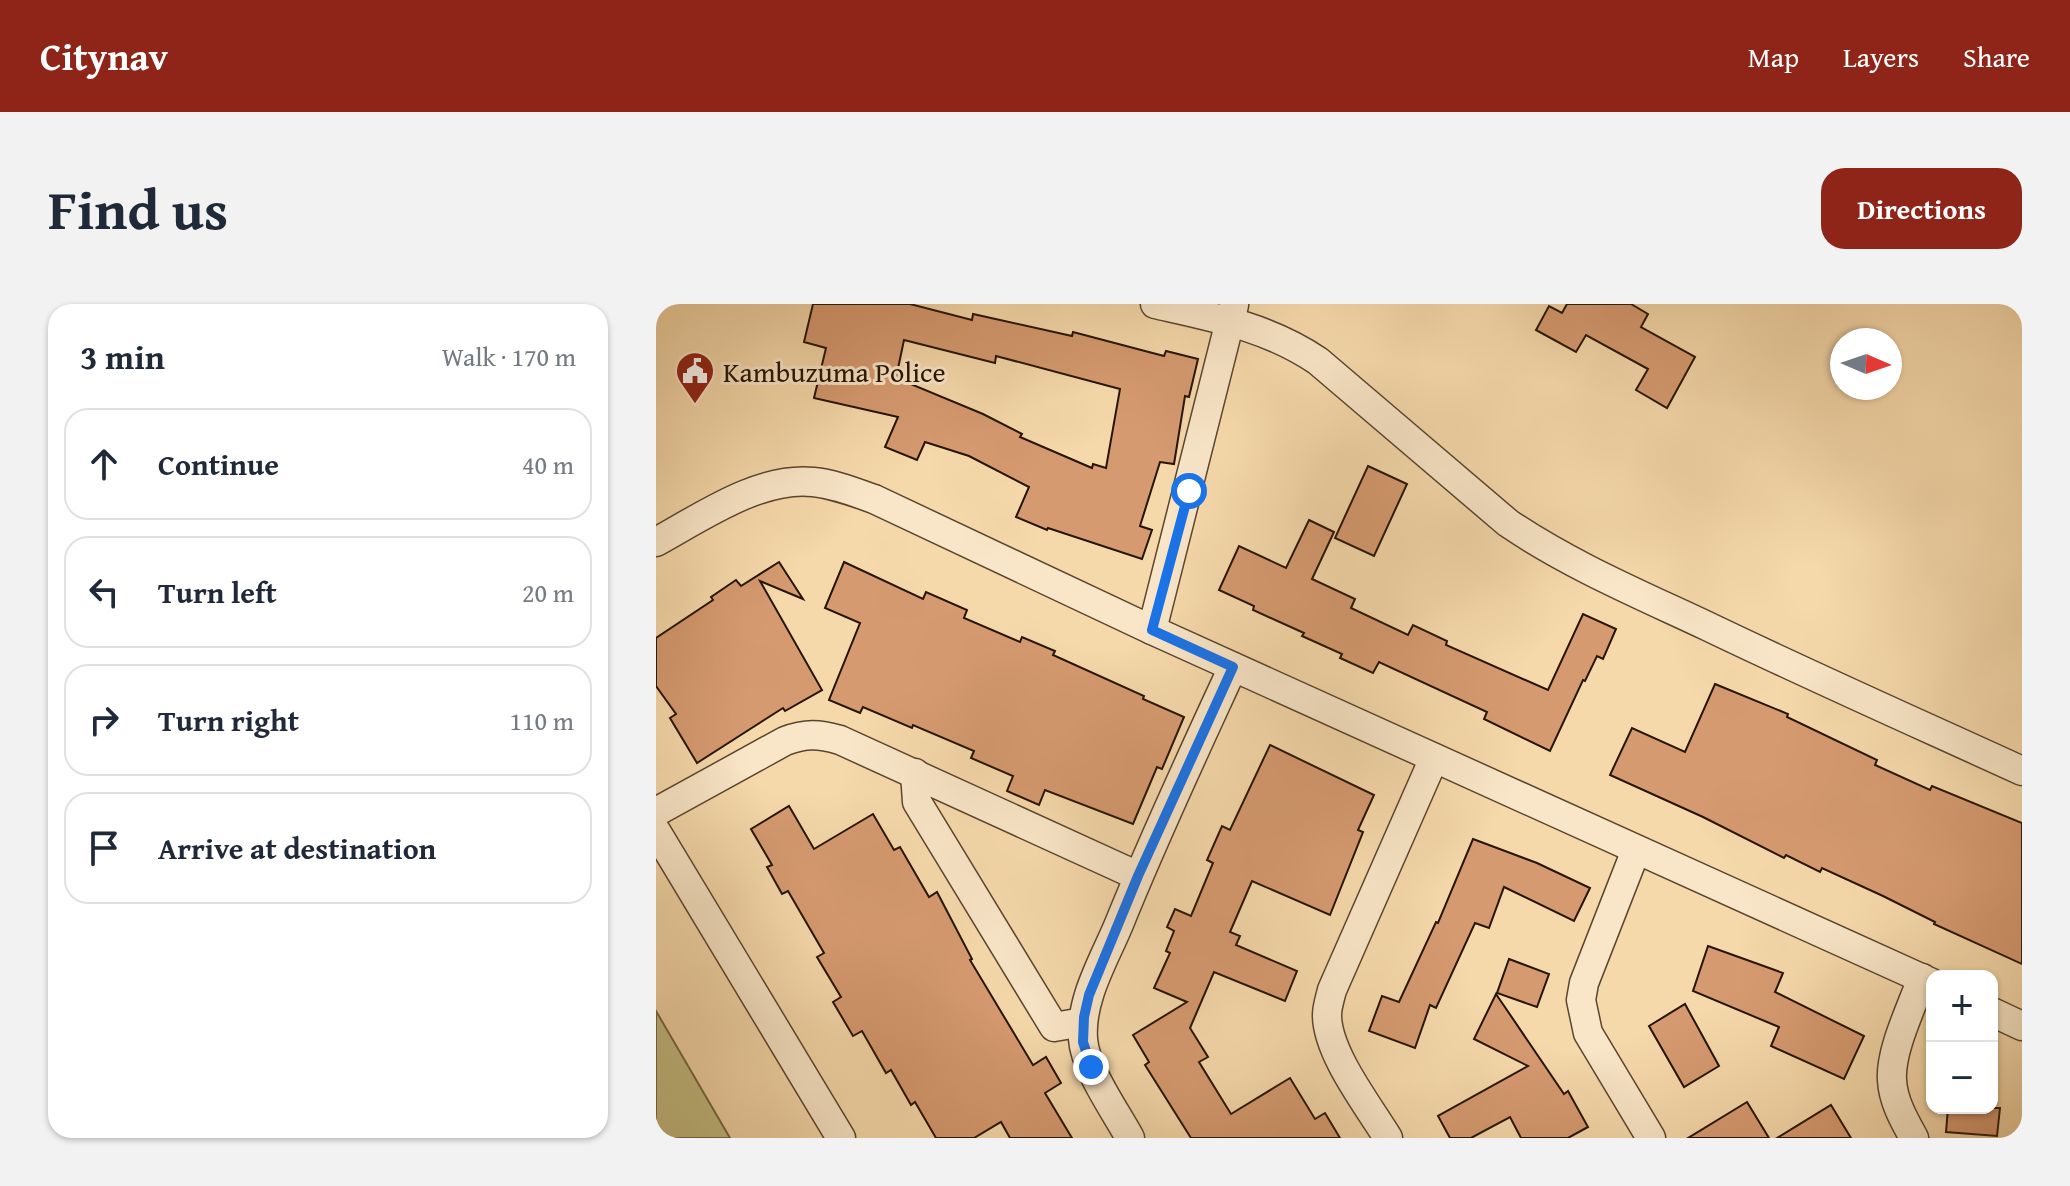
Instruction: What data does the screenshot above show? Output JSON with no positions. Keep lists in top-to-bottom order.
{
  "places": {
    "public building": ["Kambuzuma Police"]
  },
  "north": "right",
  "page": {
    "header": "Citynav",
    "nav": ["Map", "Layers", "Share"],
    "title": "Find us",
    "buttons": "Directions",
    "heading": ["3 min", "Walk · 170 m"],
    "list": [
      ["Continue", "40 m"],
      ["Turn left", "20 m"],
      ["Turn right", "110 m"],
      "Arrive at destination"
    ],
    "map_buttons": ["+", "−"]
  }
}
